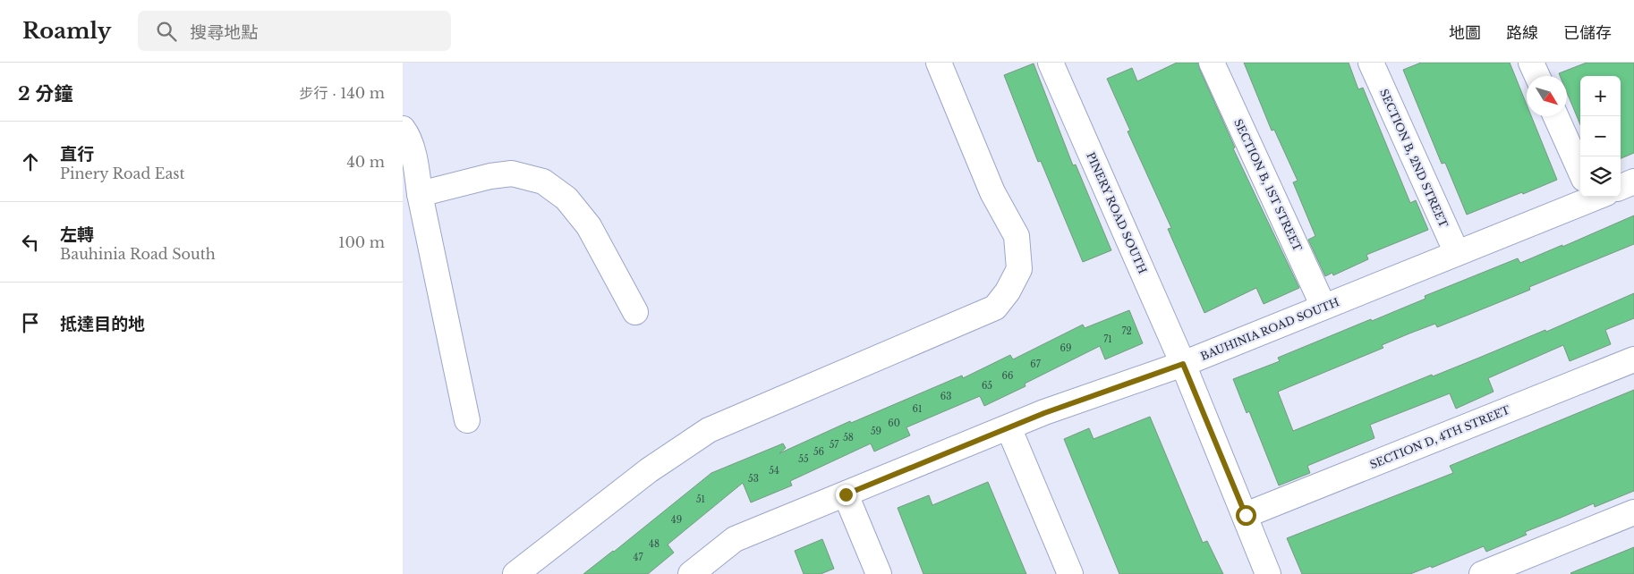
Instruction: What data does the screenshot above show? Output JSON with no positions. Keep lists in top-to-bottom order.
{
  "streets": {
    "street": [
      "SECTION B, 2ND STREET",
      "SECTION B, 1ST STREET",
      "PINERY ROAD SOUTH",
      "BAUHINIA ROAD SOUTH",
      "SECTION D, 4TH STREET"
    ]
  },
  "crossings": [
    ["SECTION B, 2ND STREET", "BAUHINIA ROAD SOUTH"],
    ["SECTION B, 1ST STREET", "BAUHINIA ROAD SOUTH"],
    ["PINERY ROAD SOUTH", "BAUHINIA ROAD SOUTH"],
    ["PINERY ROAD SOUTH", "SECTION D, 4TH STREET"]
  ],
  "house_numbers": [
    "72",
    "71",
    "69",
    "67",
    "66",
    "65",
    "63",
    "61",
    "60",
    "59",
    "58",
    "57",
    "56",
    "55",
    "54",
    "53",
    "51",
    "49",
    "48",
    "47"
  ],
  "north": "bottom right",
  "page": {
    "header": "Roamly",
    "search": "搜尋地點",
    "nav": ["地圖", "路線", "已儲存"],
    "heading": ["2 分鐘", "步行 · 140 m"],
    "map_buttons": ["+", "−"],
    "list": [
      ["直行", "Pinery Road East", "40 m"],
      ["左轉", "Bauhinia Road South", "100 m"],
      "抵達目的地"
    ]
  }
}
